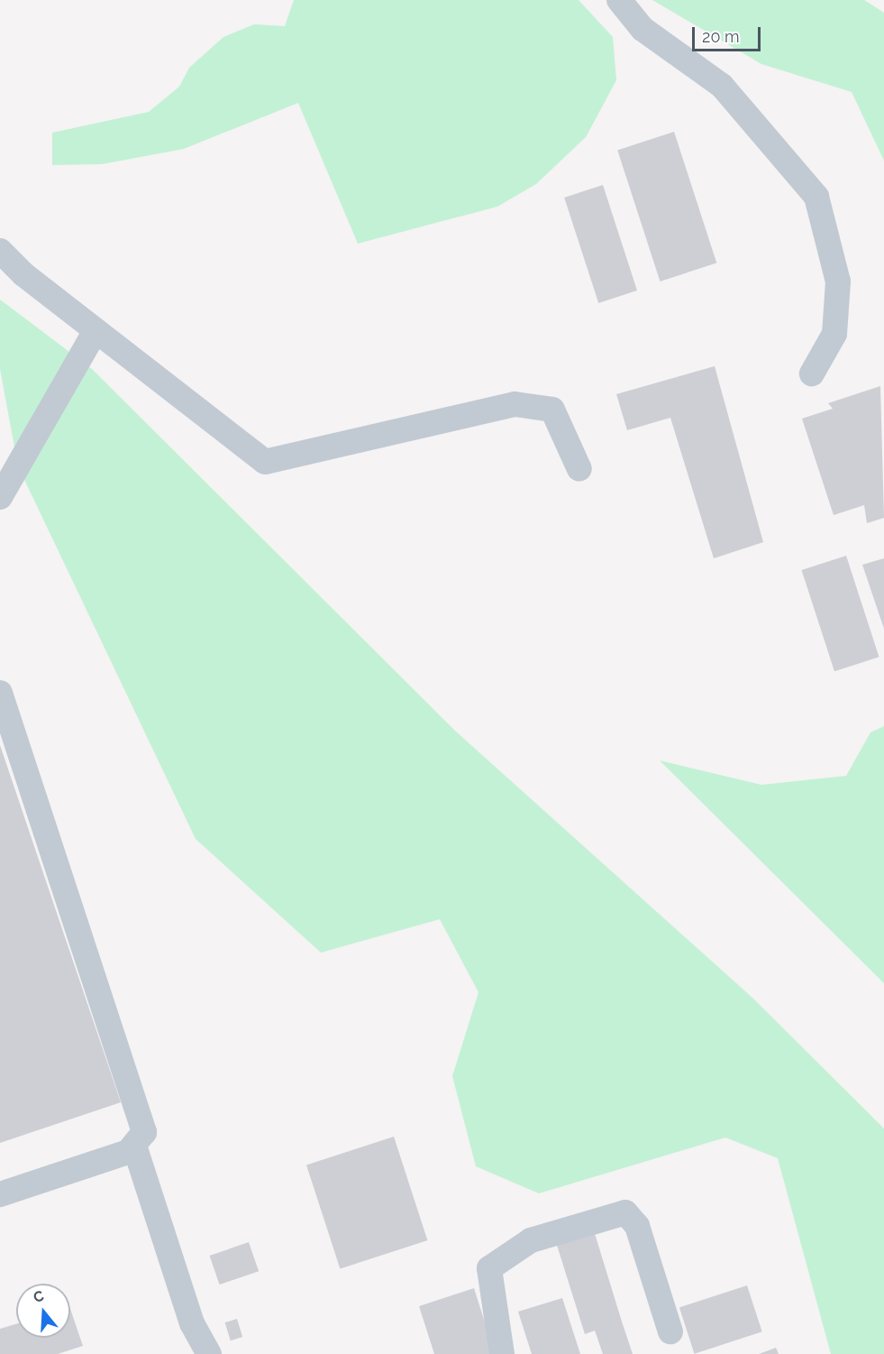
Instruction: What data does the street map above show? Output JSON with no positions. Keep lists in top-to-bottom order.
{
  "scale_bar": "20 m",
  "north": "top"
}
